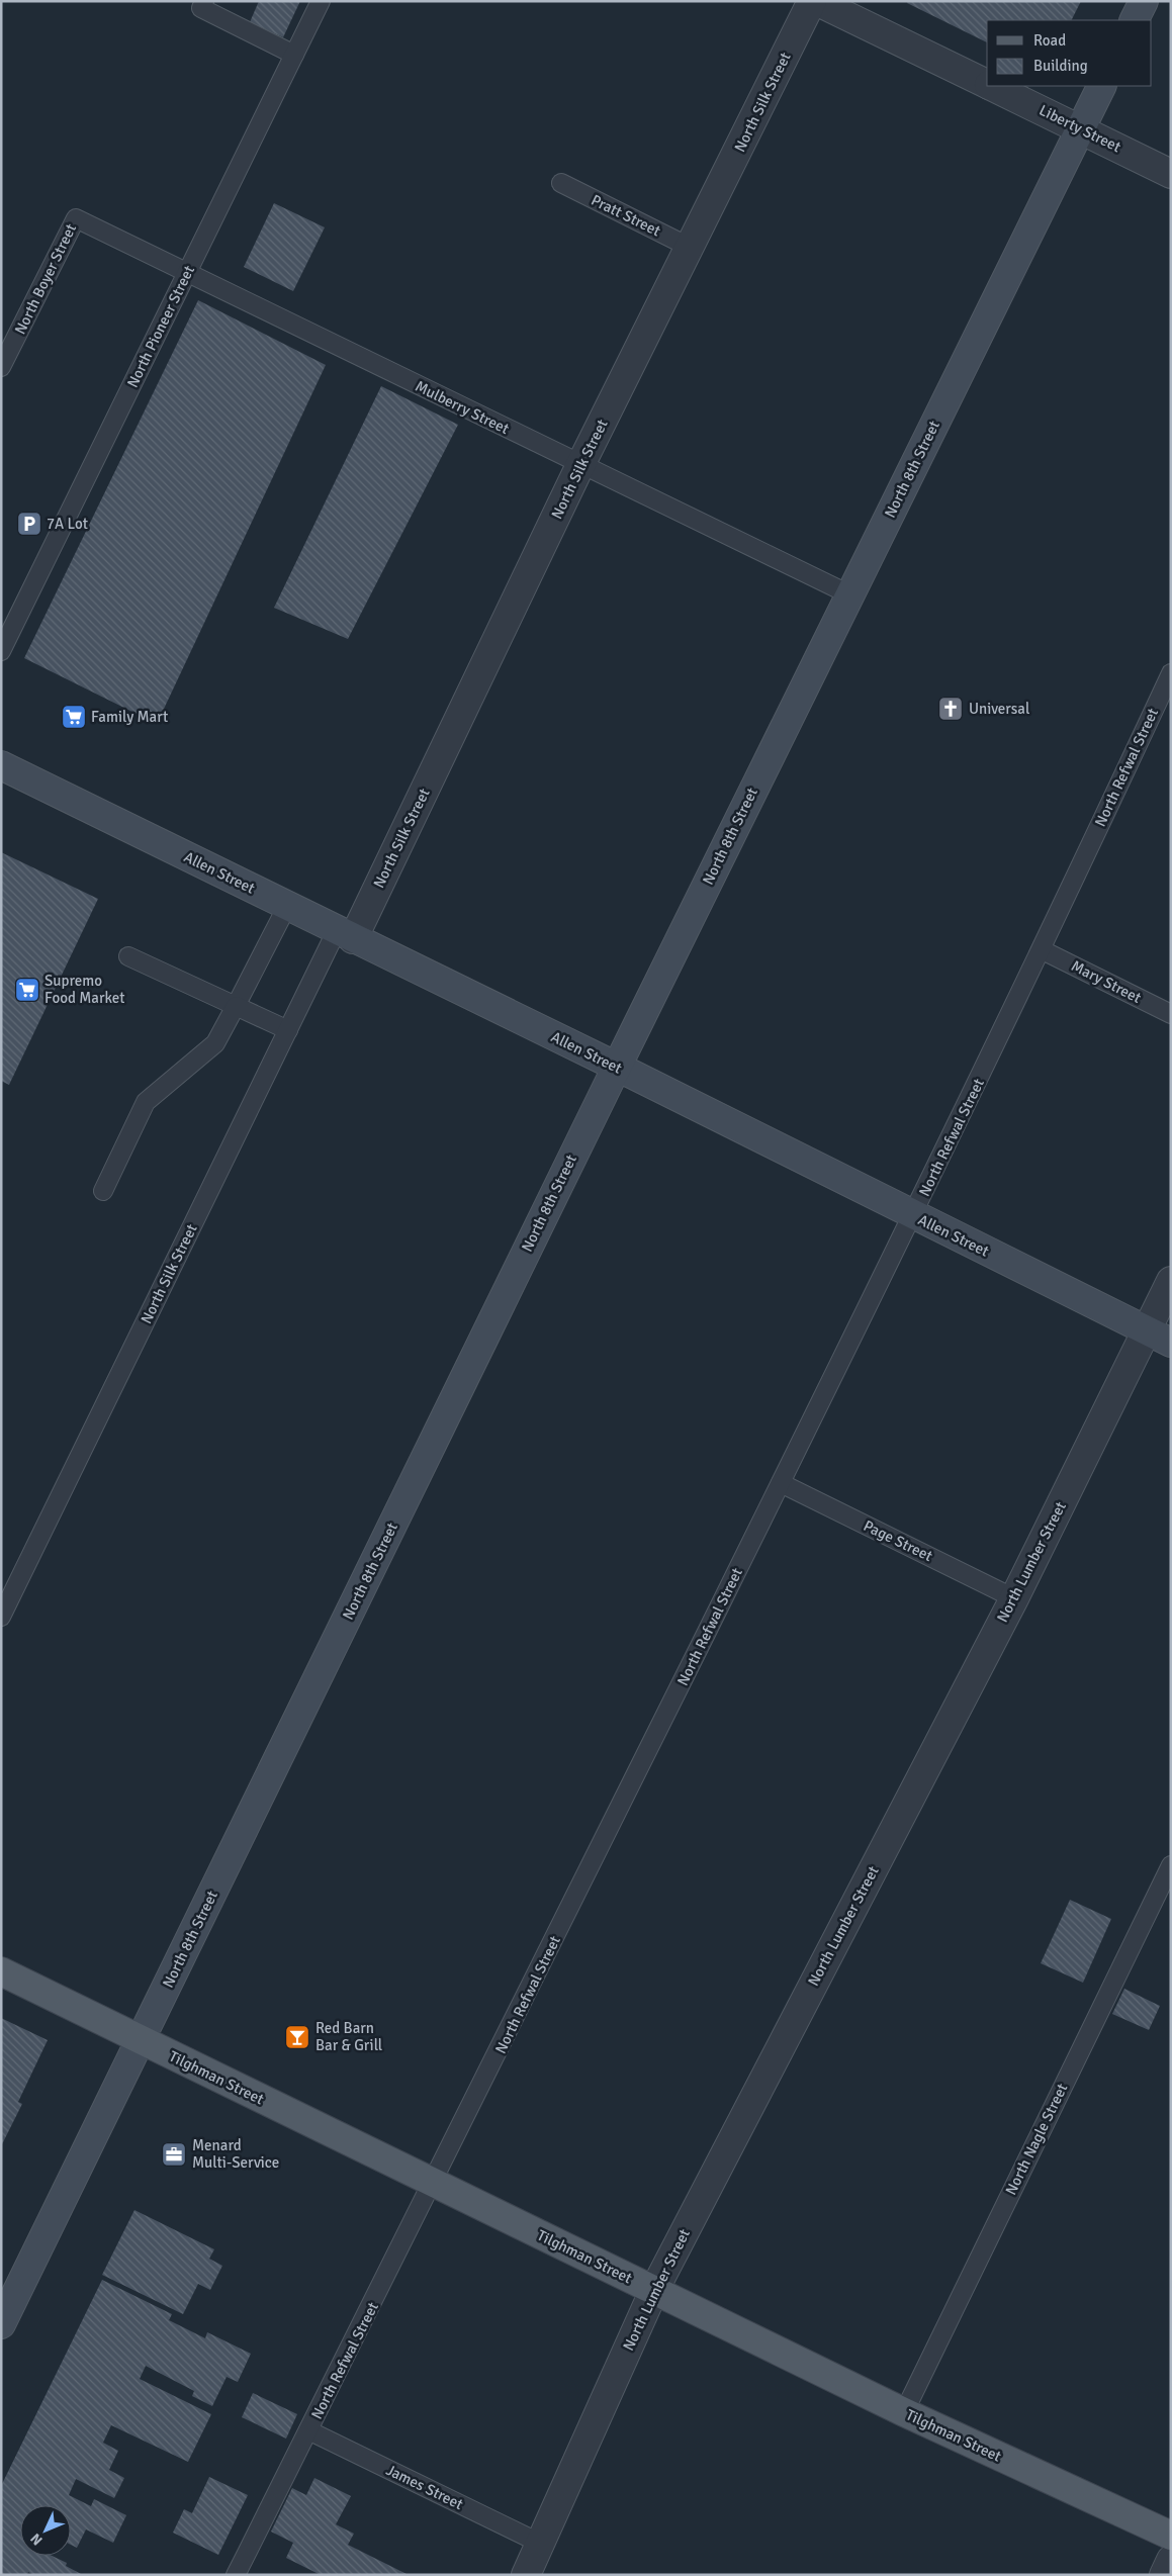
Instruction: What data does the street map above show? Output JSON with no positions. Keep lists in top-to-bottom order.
{
  "streets": {
    "main road": ["Tilghman Street"],
    "street": [
      "North Silk Street",
      "Liberty Street",
      "North 8th Street",
      "Allen Street",
      "North Lumber Street"
    ],
    "lane": [
      "Pratt Street",
      "North Boyer Street",
      "North Pioneer Street",
      "Mulberry Street",
      "North Refwal Street",
      "Mary Street",
      "Page Street",
      "North Nagle Street",
      "James Street"
    ]
  },
  "crossings": [
    ["North Silk Street", "Liberty Street"],
    ["North Silk Street", "Pratt Street"],
    ["North Silk Street", "Mulberry Street"],
    ["North Silk Street", "Allen Street"],
    ["Liberty Street", "North 8th Street"],
    ["North Boyer Street", "Mulberry Street"],
    ["North Pioneer Street", "Mulberry Street"],
    ["Mulberry Street", "North 8th Street"],
    ["North 8th Street", "Allen Street"],
    ["North 8th Street", "Tilghman Street"],
    ["North Refwal Street", "Allen Street"],
    ["North Refwal Street", "Mary Street"],
    ["North Refwal Street", "Page Street"],
    ["North Refwal Street", "Tilghman Street"],
    ["North Refwal Street", "James Street"],
    ["Allen Street", "North Lumber Street"],
    ["Page Street", "North Lumber Street"],
    ["North Lumber Street", "Tilghman Street"],
    ["North Lumber Street", "James Street"],
    ["Tilghman Street", "North Nagle Street"]
  ],
  "places": {
    "parking": ["7A Lot"],
    "church": ["Universal"],
    "supermarket": ["Family Mart", "Supremo Food Market"],
    "bar": ["Red Barn Bar & Grill"],
    "office": ["Menard Multi-Service"]
  },
  "legend": ["Road", "Building"],
  "north": "bottom left"
}
